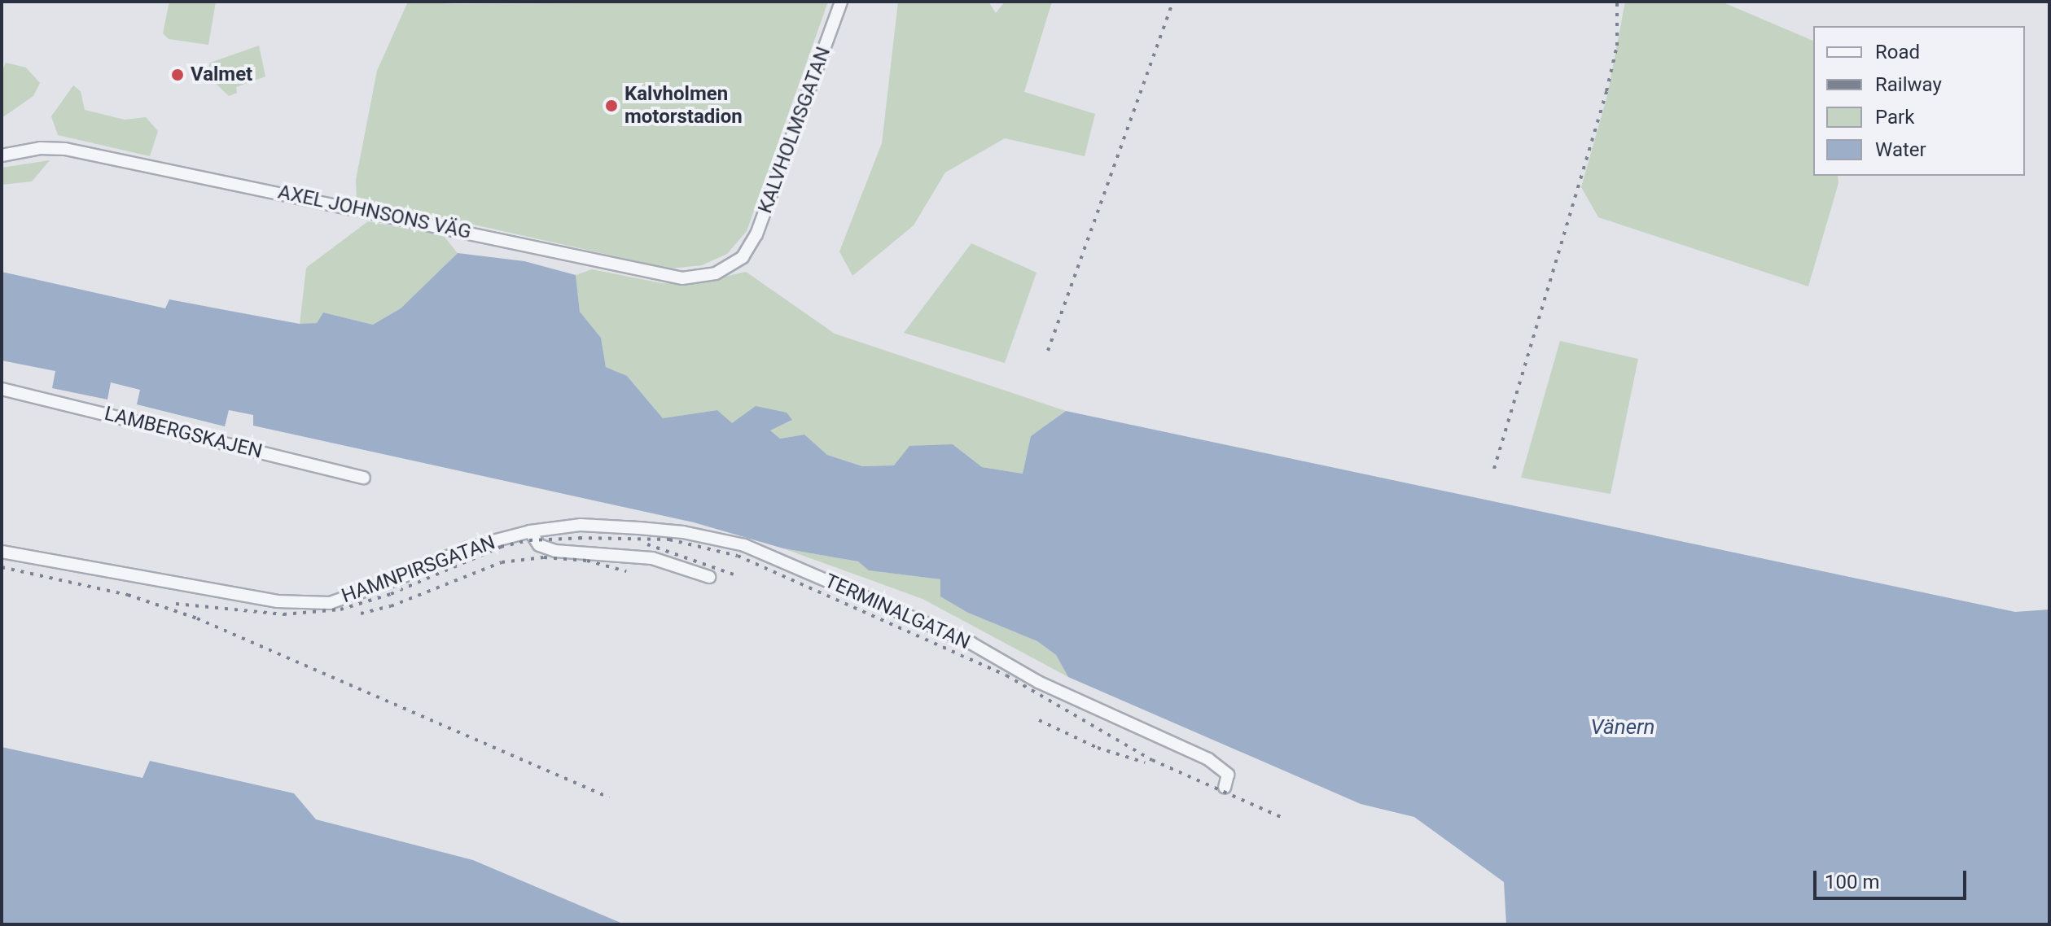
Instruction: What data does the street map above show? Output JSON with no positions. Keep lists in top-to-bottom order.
{
  "streets": {
    "street": [
      "KALVHOLMSGATAN",
      "AXEL JOHNSONS VÄG",
      "LAMBERGSKAJEN",
      "HAMNPIRSGATAN",
      "TERMINALGATAN"
    ]
  },
  "crossings": [
    ["KALVHOLMSGATAN", "AXEL JOHNSONS VÄG"],
    ["HAMNPIRSGATAN", "TERMINALGATAN"]
  ],
  "water": ["Vänern"],
  "places": ["Valmet", "Kalvholmen motorstadion"],
  "legend": [
    "Road",
    "Railway",
    "Park",
    "Water"
  ],
  "scale_bar": "100 m"
}
